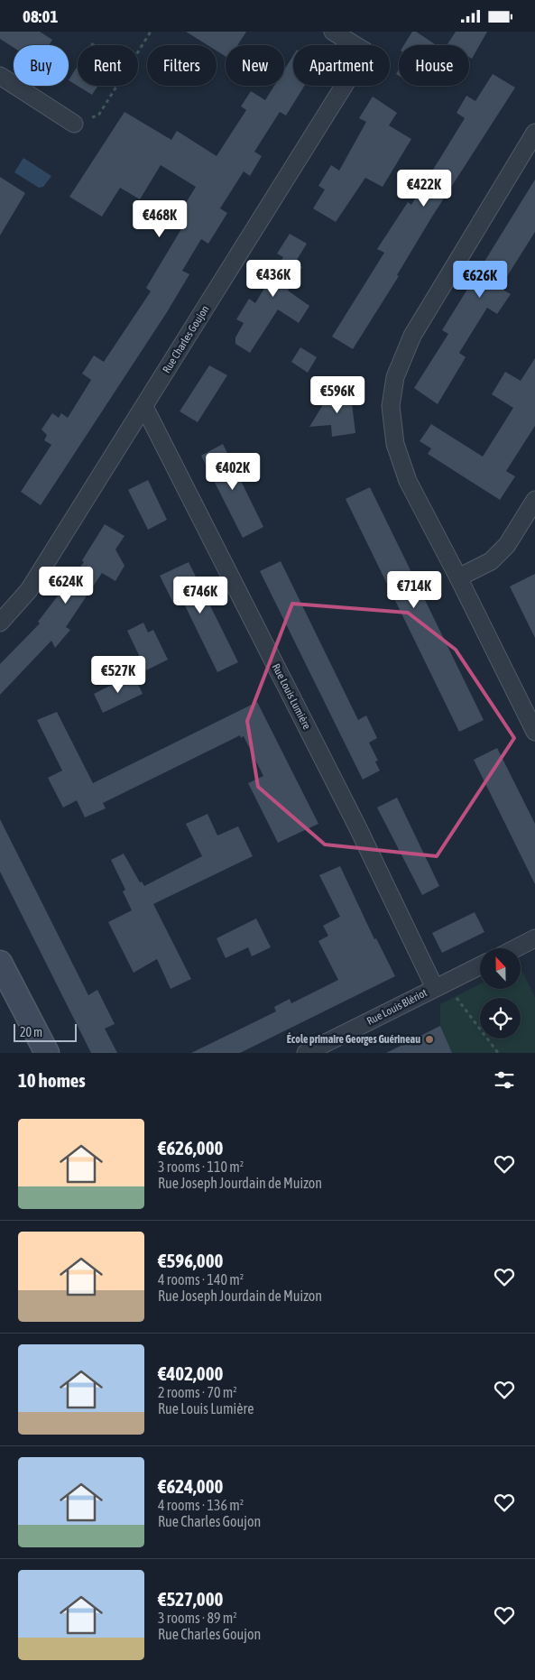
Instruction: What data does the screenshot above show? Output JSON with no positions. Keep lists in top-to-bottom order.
{
  "streets": {
    "street": ["Rue Charles Goujon", "Rue Louis Lumière", "Rue Louis Blériot"]
  },
  "crossings": [
    ["Rue Charles Goujon", "Rue Louis Lumière"],
    ["Rue Louis Lumière", "Rue Louis Blériot"]
  ],
  "places": ["École primaire Georges Guérineau"],
  "scale_bar": "20 m",
  "north": "top",
  "page": {
    "status": "08:01",
    "chip": [
      "Buy",
      "Rent",
      "Filters",
      "New",
      "Apartment",
      "House"
    ],
    "price": [
      "€422K",
      "€468K",
      "€436K",
      "€626K",
      "€596K",
      "€402K",
      "€624K",
      "€714K",
      "€746K",
      "€527K"
    ],
    "scale": "20 m",
    "heading": "10 homes",
    "list": [
      {
        "name": "€626,000",
        "note": "3 rooms · 110 m² · Rue Joseph Jourdain de Muizon"
      },
      {
        "name": "€596,000",
        "note": "4 rooms · 140 m² · Rue Joseph Jourdain de Muizon"
      },
      {
        "name": "€402,000",
        "note": "2 rooms · 70 m² · Rue Louis Lumière"
      },
      {
        "name": "€624,000",
        "note": "4 rooms · 136 m² · Rue Charles Goujon"
      },
      {
        "name": "€527,000",
        "note": "3 rooms · 89 m² · Rue Charles Goujon"
      }
    ]
  }
}
